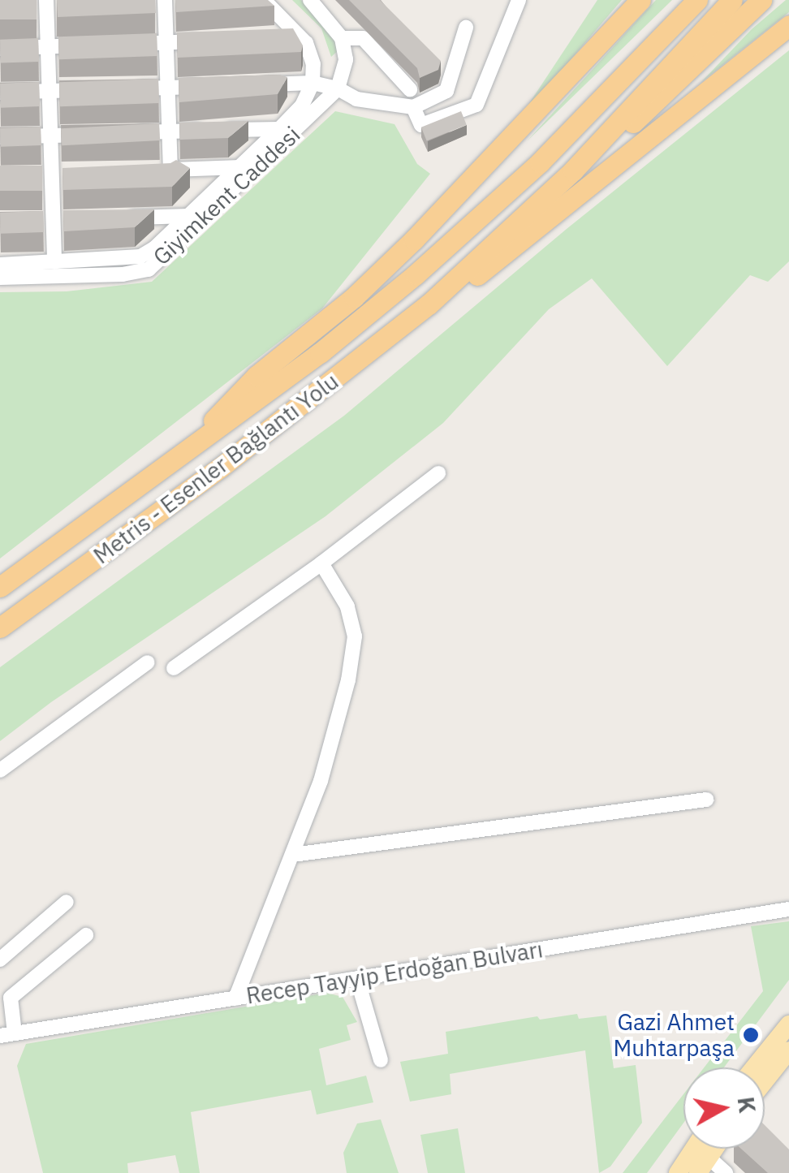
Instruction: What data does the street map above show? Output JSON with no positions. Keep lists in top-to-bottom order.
{
  "streets": {
    "highway": ["Metris - Esenler Bağlantı Yolu"],
    "street": ["Giyimkent Caddesi", "Recep Tayyip Erdoğan Bulvarı"]
  },
  "places": ["Gazi Ahmet Muhtarpaşa"],
  "north": "right"
}
